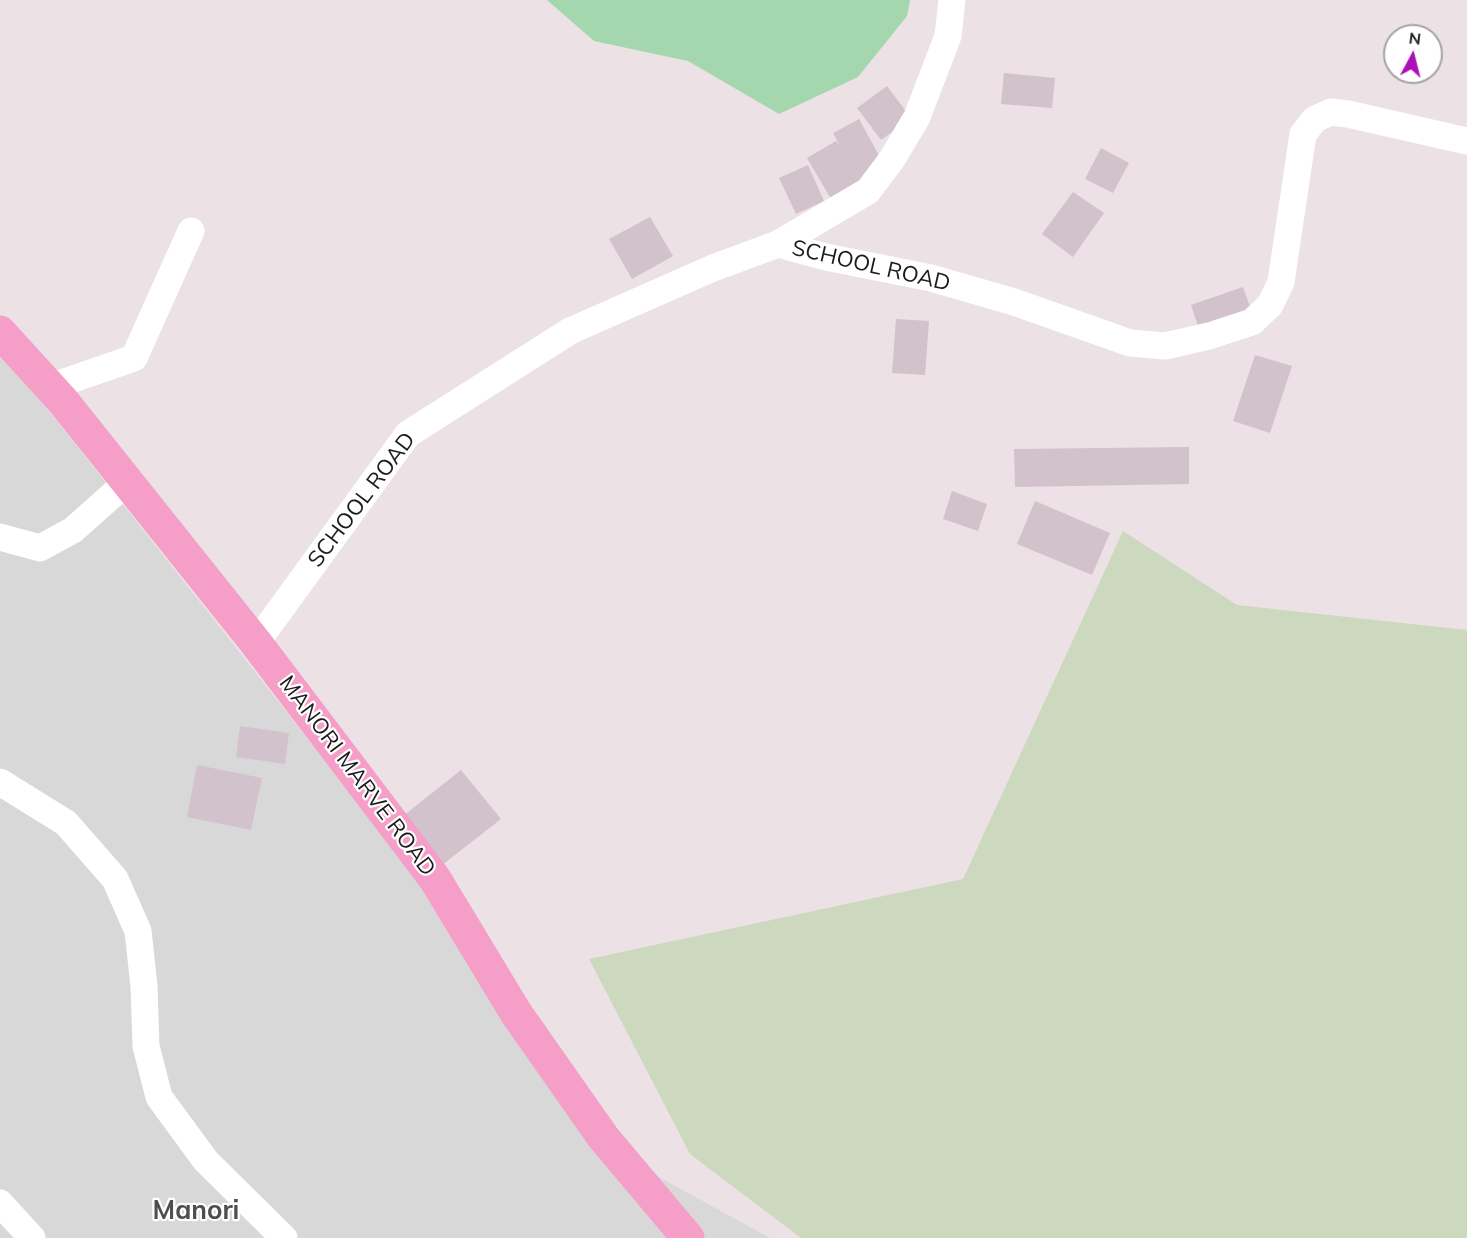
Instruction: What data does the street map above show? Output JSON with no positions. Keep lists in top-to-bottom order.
{
  "streets": {
    "main road": ["MANORI MARVE ROAD"],
    "street": ["SCHOOL ROAD"]
  },
  "crossings": [
    ["SCHOOL ROAD", "MANORI MARVE ROAD"]
  ],
  "districts": ["Manori"],
  "north": "top"
}
